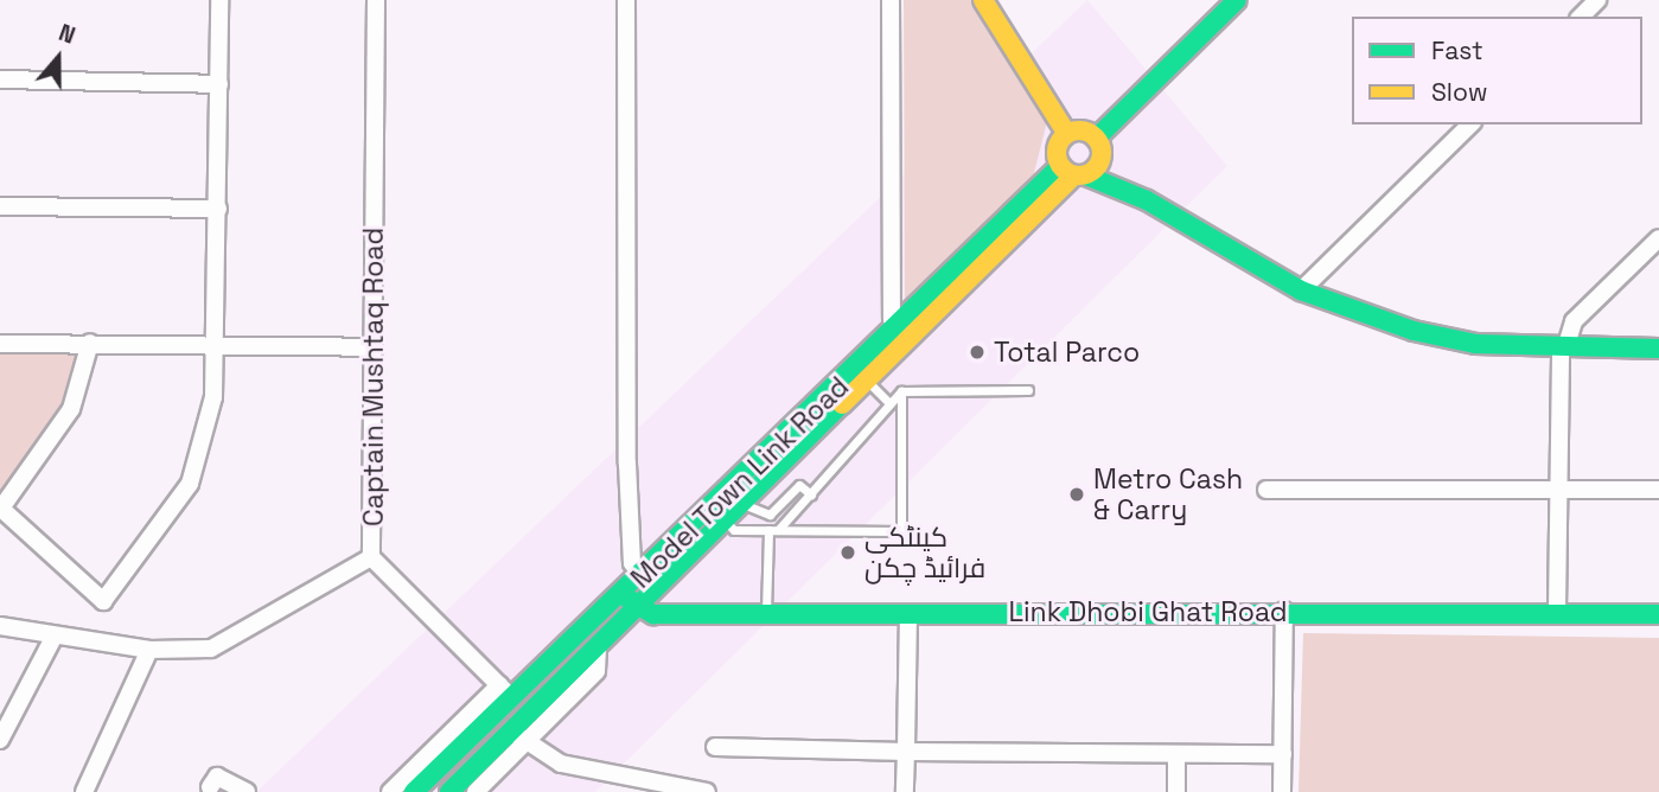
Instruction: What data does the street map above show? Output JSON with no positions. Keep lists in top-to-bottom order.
{
  "streets": {
    "street": ["Captain Mushtaq Road", "Model Town Link Road", "Link Dhobi Ghat Road"]
  },
  "crossings": [
    ["Captain Mushtaq Road", "Model Town Link Road"],
    ["Model Town Link Road", "Link Dhobi Ghat Road"]
  ],
  "places": ["Total Parco", "Metro Cash & Carry", "کینٹکی فرائیڈ چکن"],
  "legend": ["Fast", "Slow"],
  "north": "top"
}
